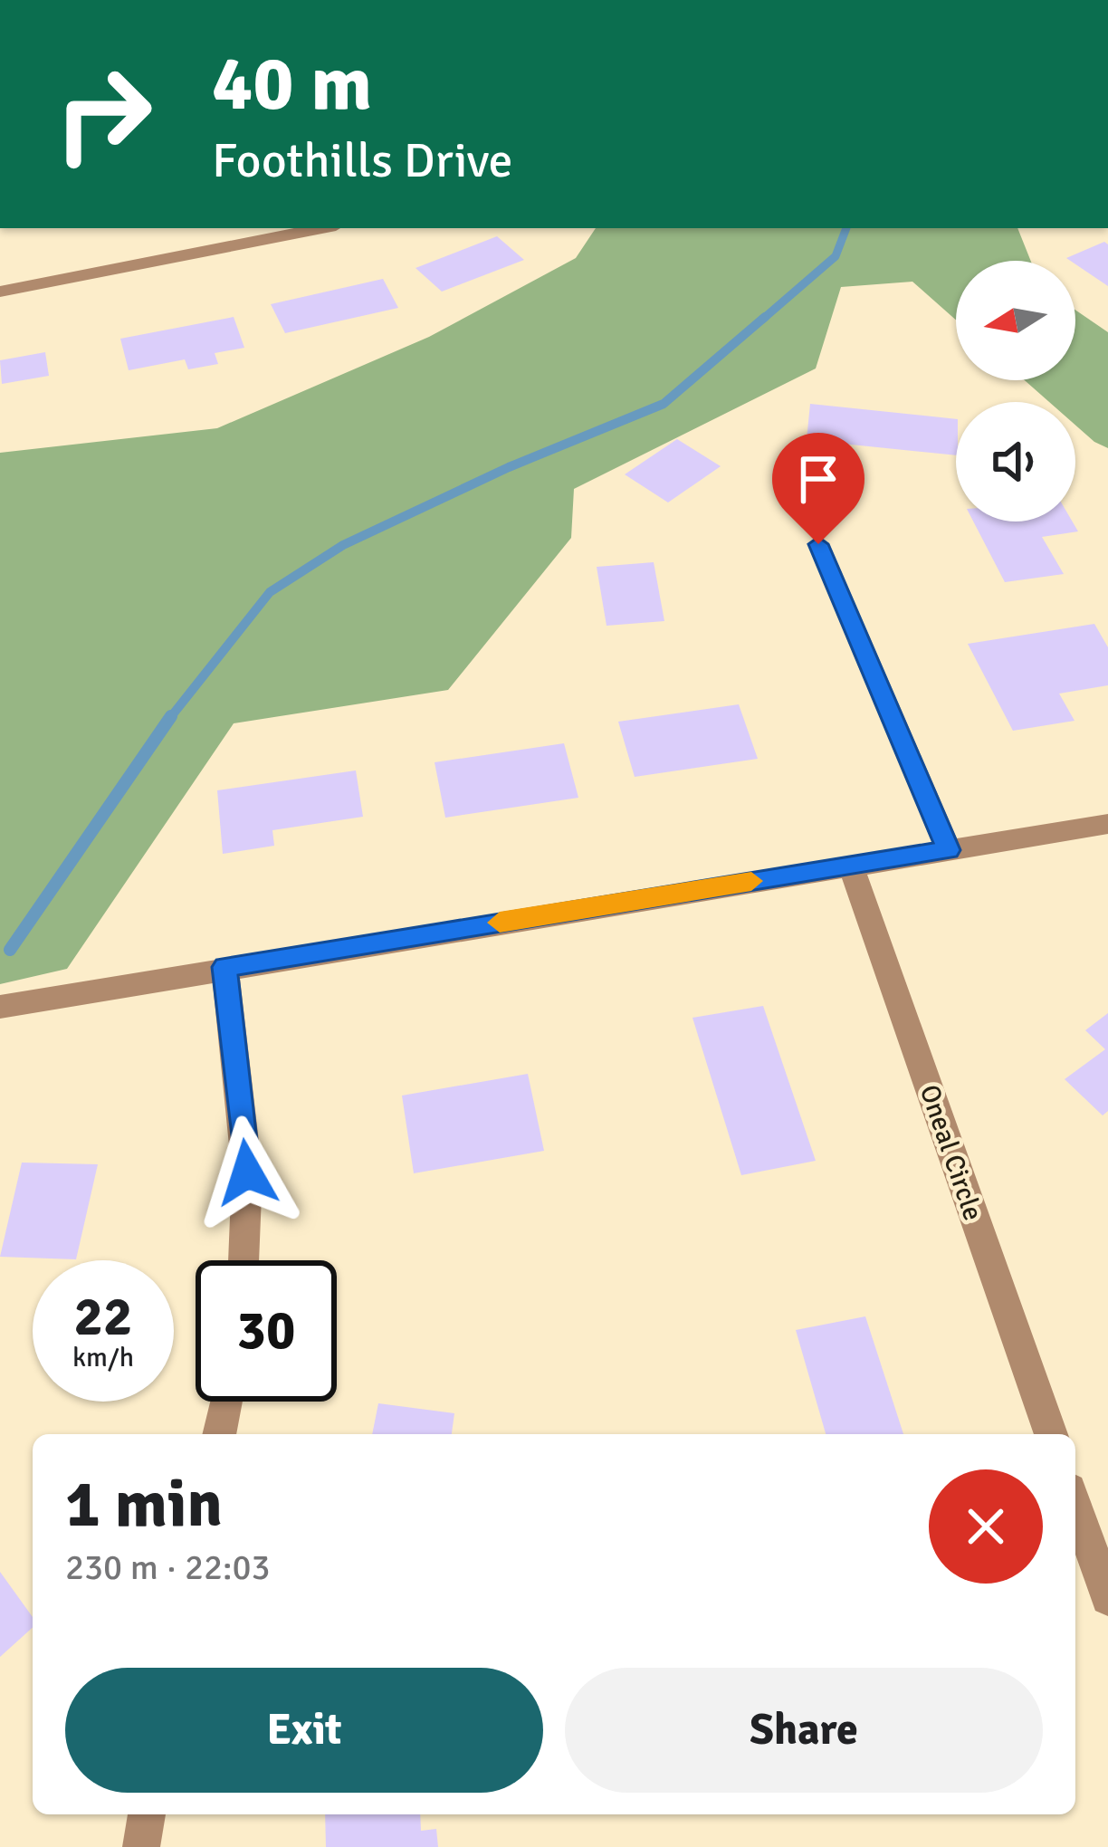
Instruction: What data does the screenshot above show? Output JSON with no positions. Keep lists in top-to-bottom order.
{
  "streets": {
    "street": ["Oneal Circle"]
  },
  "north": "left",
  "page": {
    "turn": ["40 m", "Foothills Drive"],
    "speed": "22 km/h",
    "limit": "30",
    "heading": ["1 min", "230 m · 22:03"],
    "buttons": ["Exit", "Share"]
  }
}
